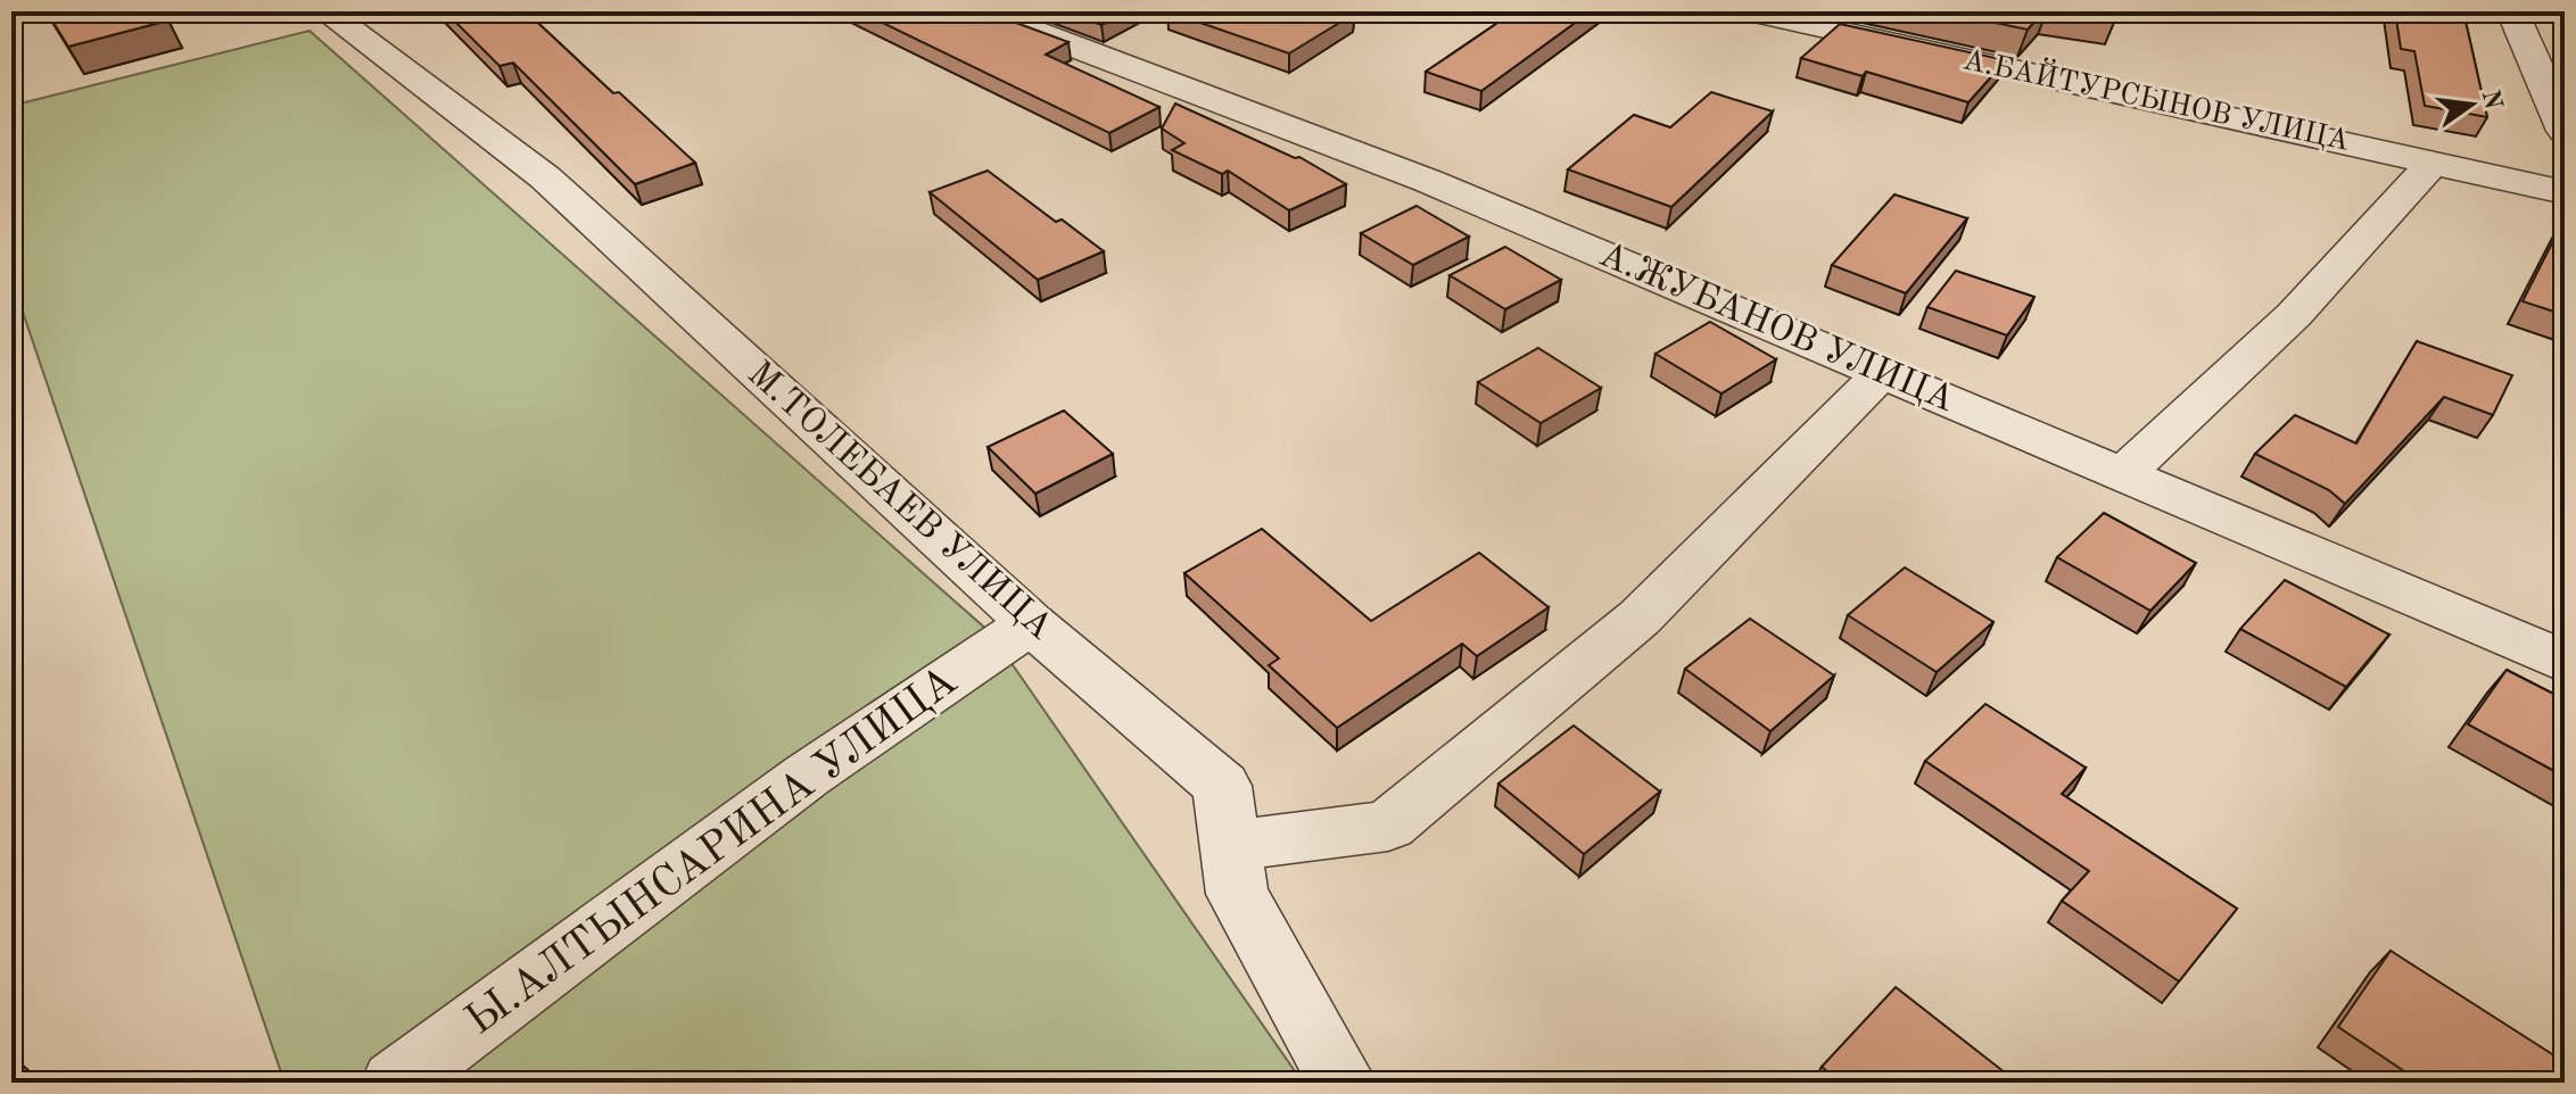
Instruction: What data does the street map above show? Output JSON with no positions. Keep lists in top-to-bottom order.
{
  "streets": {
    "street": [
      "А.БАЙТУРСЫНОВ УЛИЦА",
      "А.ЖУБАНОВ УЛИЦА",
      "М.ТОЛЕБАЕВ УЛИЦА",
      "Ы.АЛТЫНСАРИНА УЛИЦА"
    ]
  },
  "crossings": [
    ["М.ТОЛЕБАЕВ УЛИЦА", "Ы.АЛТЫНСАРИНА УЛИЦА"]
  ],
  "north": "right"
}
